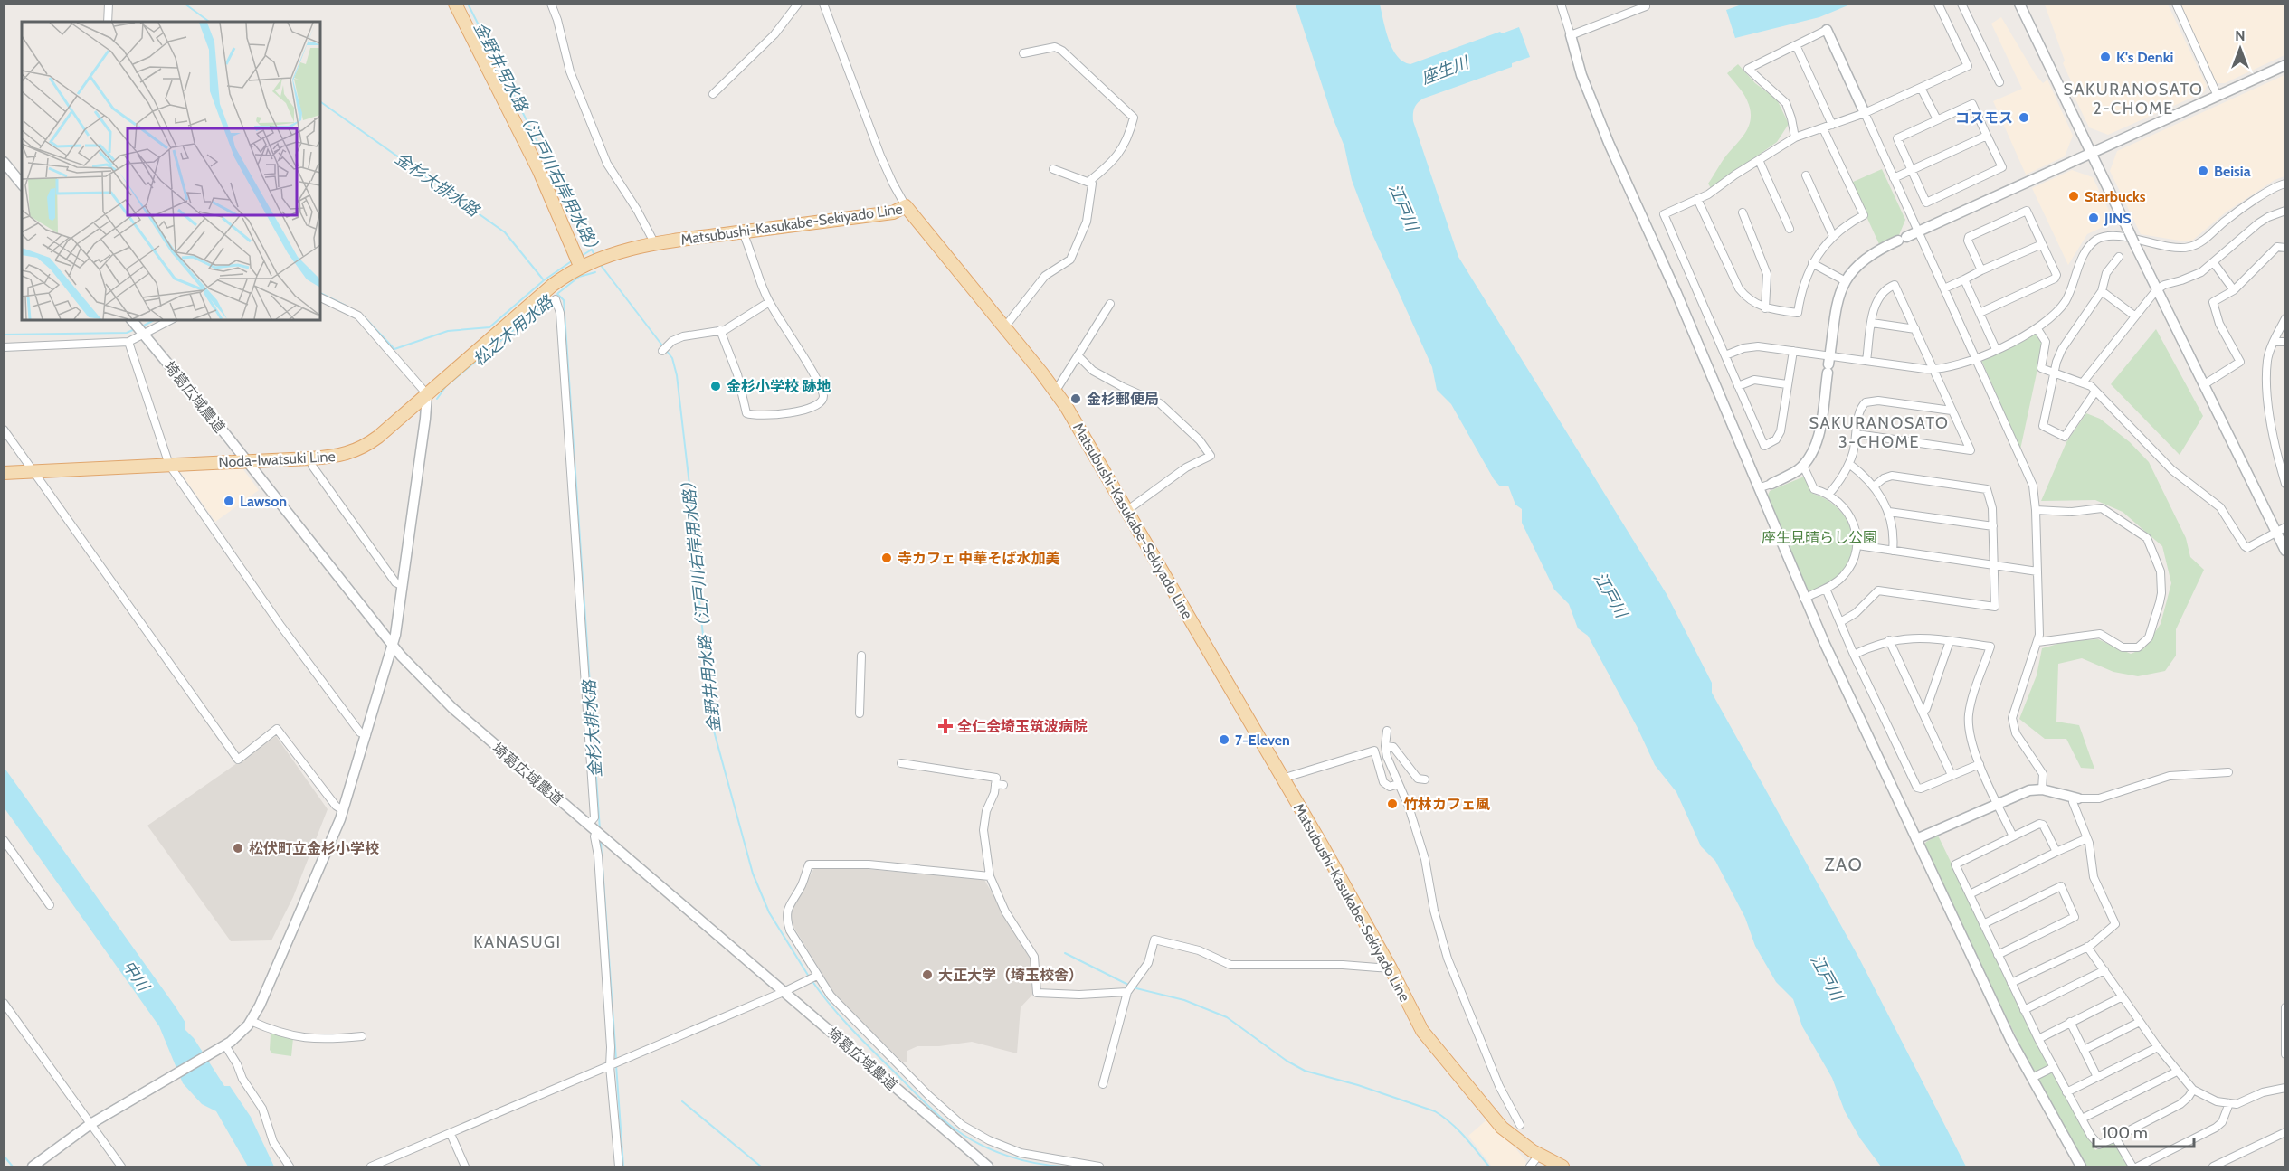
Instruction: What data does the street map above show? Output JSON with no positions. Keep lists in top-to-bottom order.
{
  "streets": {
    "main road": ["Matsubushi-Kasukabe-Sekiyado Line", "Noda-Iwatsuki Line"],
    "street": ["埼葛広域農道"]
  },
  "crossings": [
    ["Matsubushi-Kasukabe-Sekiyado Line", "Noda-Iwatsuki Line"],
    ["埼葛広域農道", "Noda-Iwatsuki Line"]
  ],
  "districts": [
    "SAKURANOSATO 2-CHOME",
    "SAKURANOSATO 3-CHOME",
    "ZAO",
    "KANASUGI"
  ],
  "water": [
    "座生川",
    "金野井用水路（江戸川右岸用水路）",
    "金杉大排水路",
    "江戸川",
    "松之木用水路",
    "中川"
  ],
  "parks": ["座生見晴らし公園"],
  "places": {
    "other": [
      "K's Denki",
      "コスモス",
      "Beisia",
      "Starbucks",
      "JINS",
      "金杉小学校 跡地",
      "金杉郵便局",
      "Lawson",
      "寺カフェ 中華そば水加美",
      "7-Eleven",
      "竹林カフェ風",
      "松伏町立金杉小学校",
      "大正大学（埼玉校舎）"
    ],
    "health": ["全仁会埼玉筑波病院"]
  },
  "scale_bar": "100 m",
  "north": "top"
}
